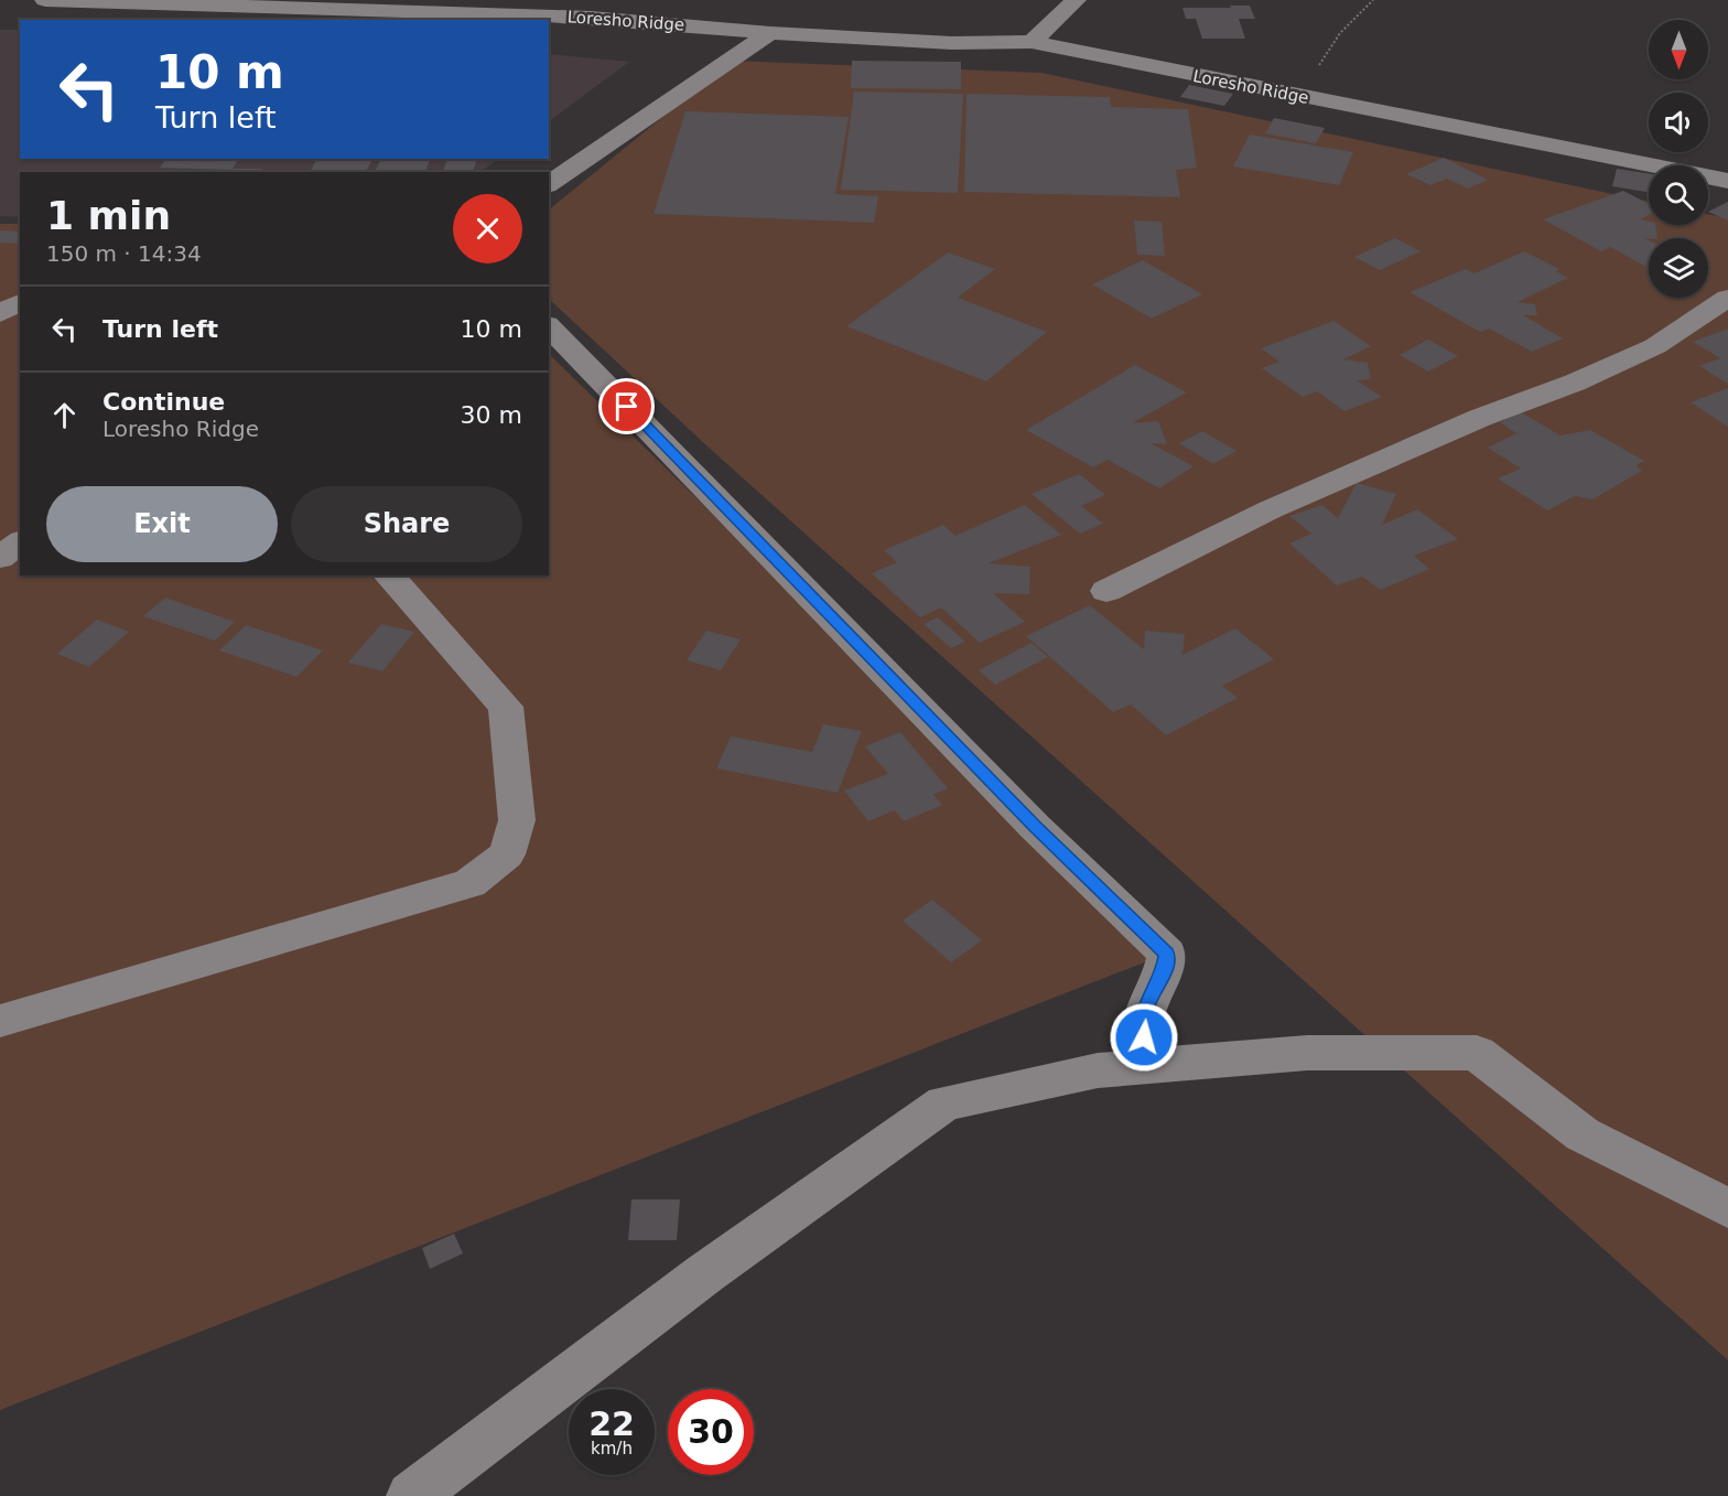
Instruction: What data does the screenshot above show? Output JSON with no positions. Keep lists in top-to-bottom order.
{
  "streets": {
    "street": ["Loresho Ridge"]
  },
  "north": "bottom",
  "page": {
    "turn": ["10 m", "Turn left"],
    "heading": ["1 min", "150 m · 14:34"],
    "list": [
      {
        "name": "Turn left",
        "value": "10 m"
      },
      {
        "name": "Continue",
        "note": "Loresho Ridge",
        "value": "30 m"
      }
    ],
    "buttons": ["Exit", "Share"],
    "speed": "22 km/h",
    "limit": "30"
  }
}
